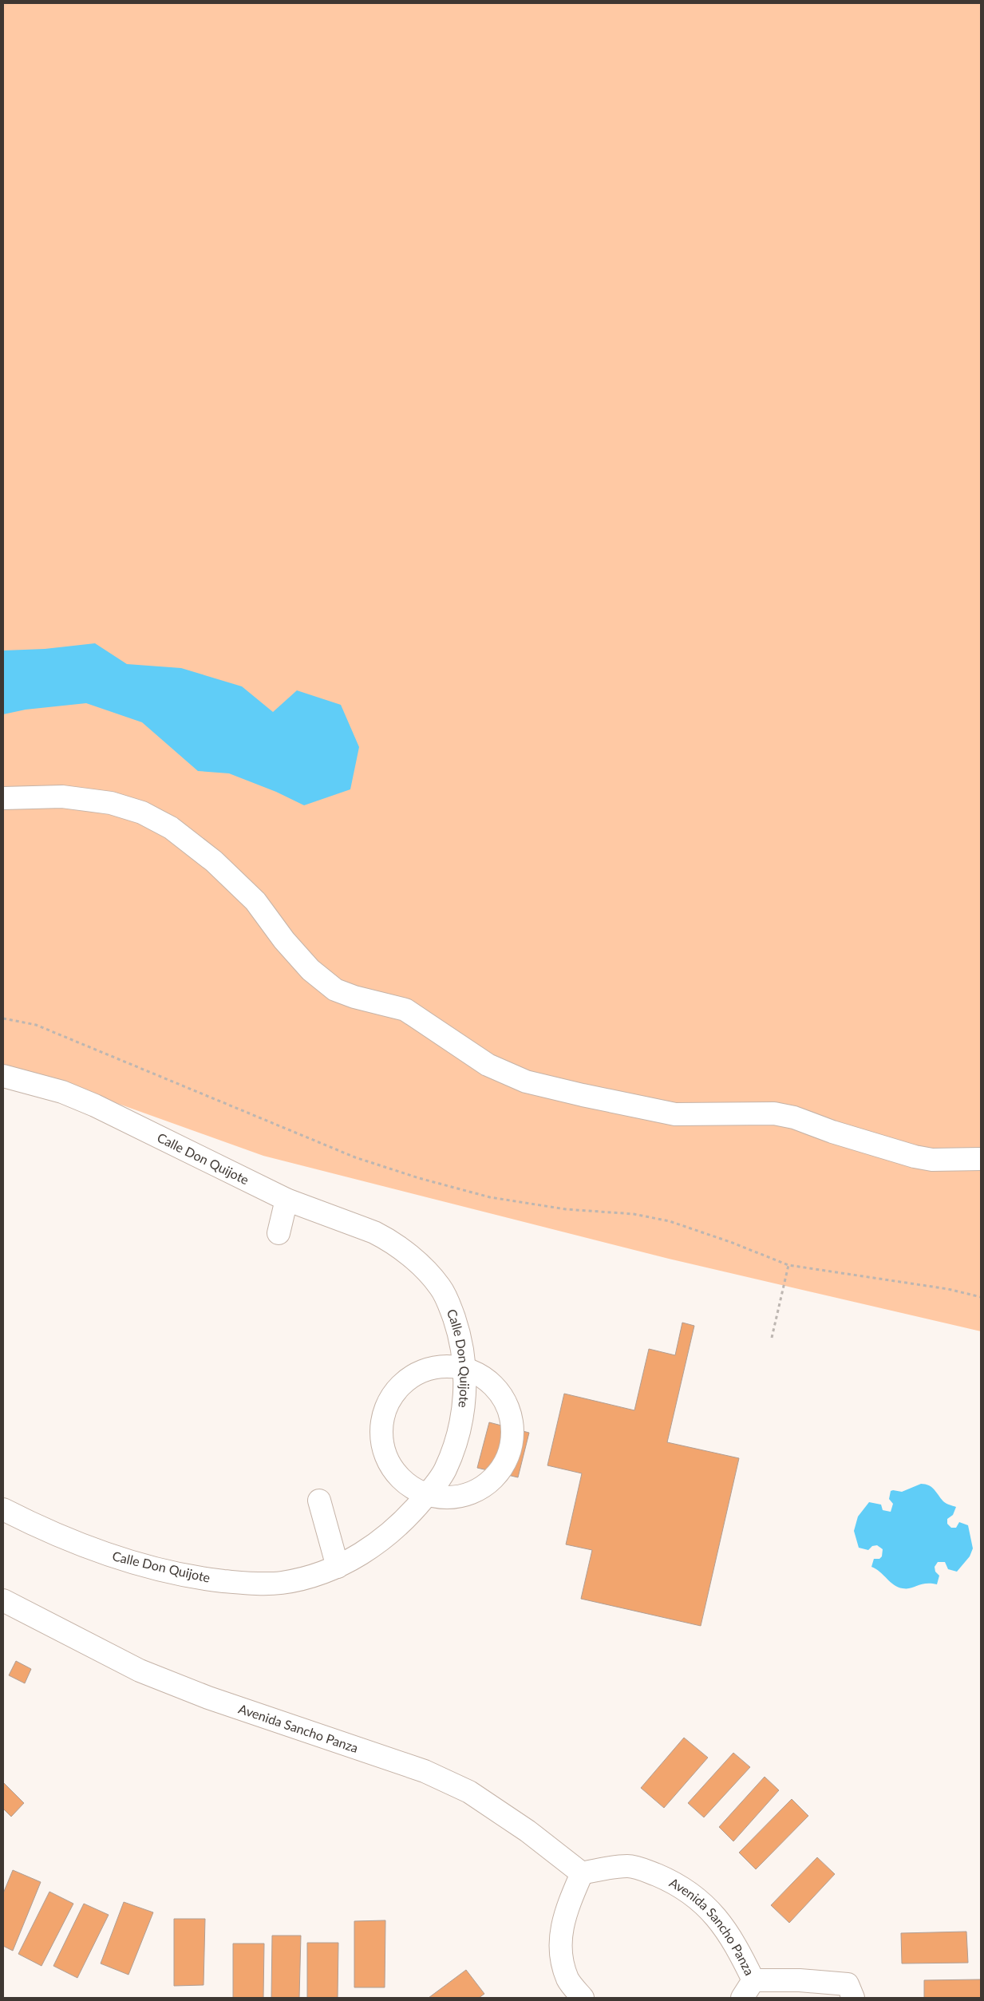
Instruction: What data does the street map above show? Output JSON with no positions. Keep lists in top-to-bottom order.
{
  "streets": {
    "street": ["Calle Don Quijote", "Avenida Sancho Panza"]
  }
}
